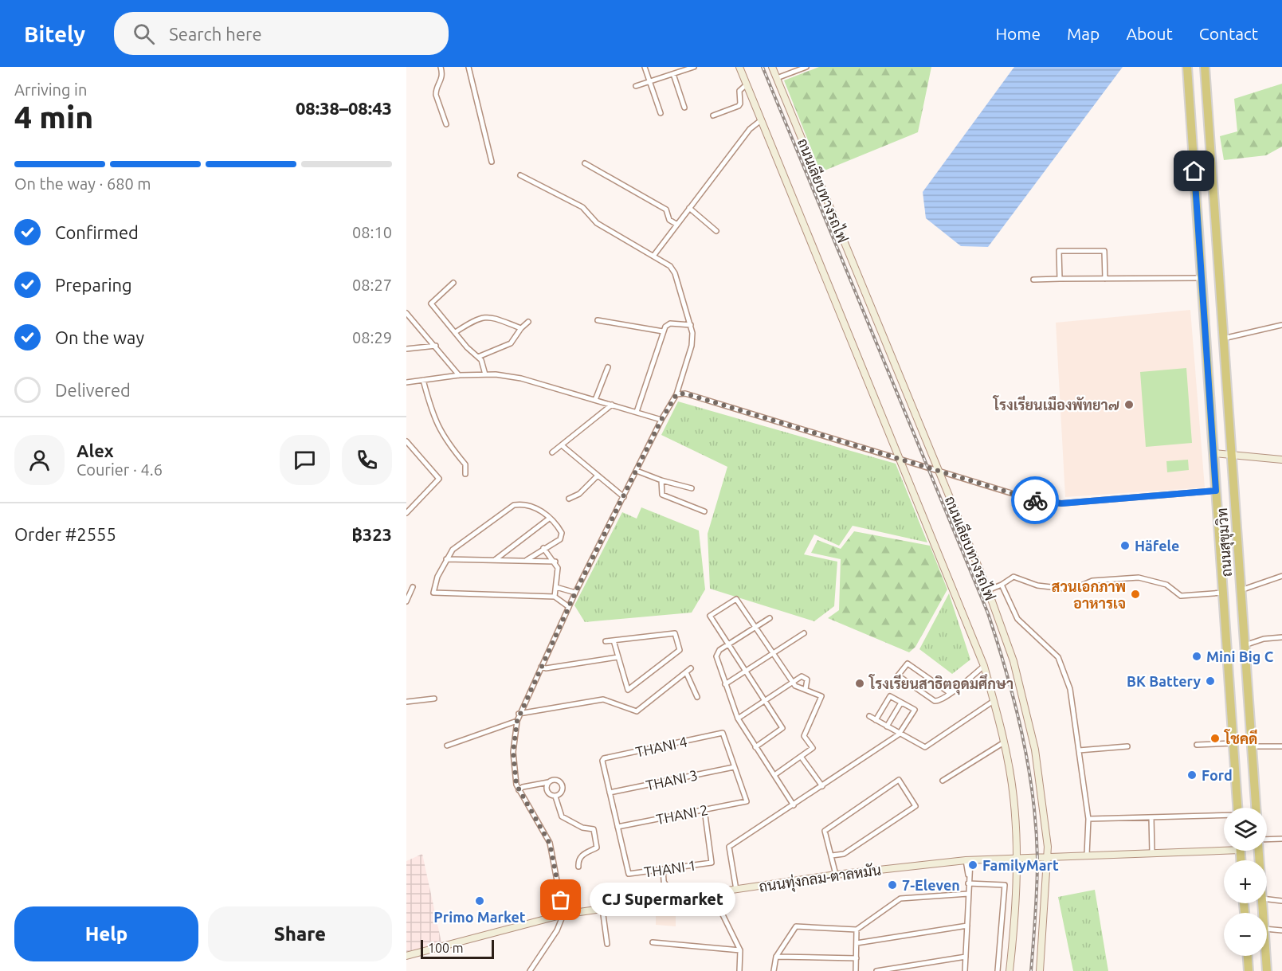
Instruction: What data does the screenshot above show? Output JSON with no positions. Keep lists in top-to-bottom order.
{
  "streets": {
    "highway": ["ถนนสุขุมวิท"],
    "street": [
      "ถนนเลียบทางรถไฟ",
      "THANI 4",
      "THANI 3",
      "THANI 2",
      "THANI 1",
      "ถนนทุ่งกลม-ตาลหมัน"
    ]
  },
  "crossings": [
    ["ถนนเลียบทางรถไฟ", "ถนนทุ่งกลม-ตาลหมัน"],
    ["THANI 4", "THANI 3"],
    ["THANI 4", "THANI 2"],
    ["THANI 3", "THANI 2"],
    ["THANI 2", "THANI 1"]
  ],
  "places": [
    "โรงเรียนเมืองพัทยา๗",
    "Häfele",
    "สวนเอกภาพ อาหารเจ",
    "Mini Big C",
    "BK Battery",
    "โรงเรียนสาธิตอุดมศึกษา",
    "โชคดี",
    "Ford",
    "FamilyMart",
    "7-Eleven",
    "CJ Supermarket",
    "Primo Market"
  ],
  "scale_bar": "100 m",
  "page": {
    "header": "Bitely",
    "search": "Search here",
    "nav": [
      "Home",
      "Map",
      "About",
      "Contact"
    ],
    "heading": ["4 min", "Arriving in", "08:38–08:43"],
    "panel": [
      "Alex",
      "Courier · 4.6",
      "Order #2555",
      "฿323"
    ],
    "bar": "On the way · 680 m",
    "list": [
      ["Confirmed", "08:10"],
      ["Preparing", "08:27"],
      ["On the way", "08:29"],
      "Delivered"
    ],
    "map_buttons": ["+", "−"],
    "bubble": "CJ Supermarket",
    "buttons": ["Help", "Share"],
    "scale": "100 m"
  }
}
